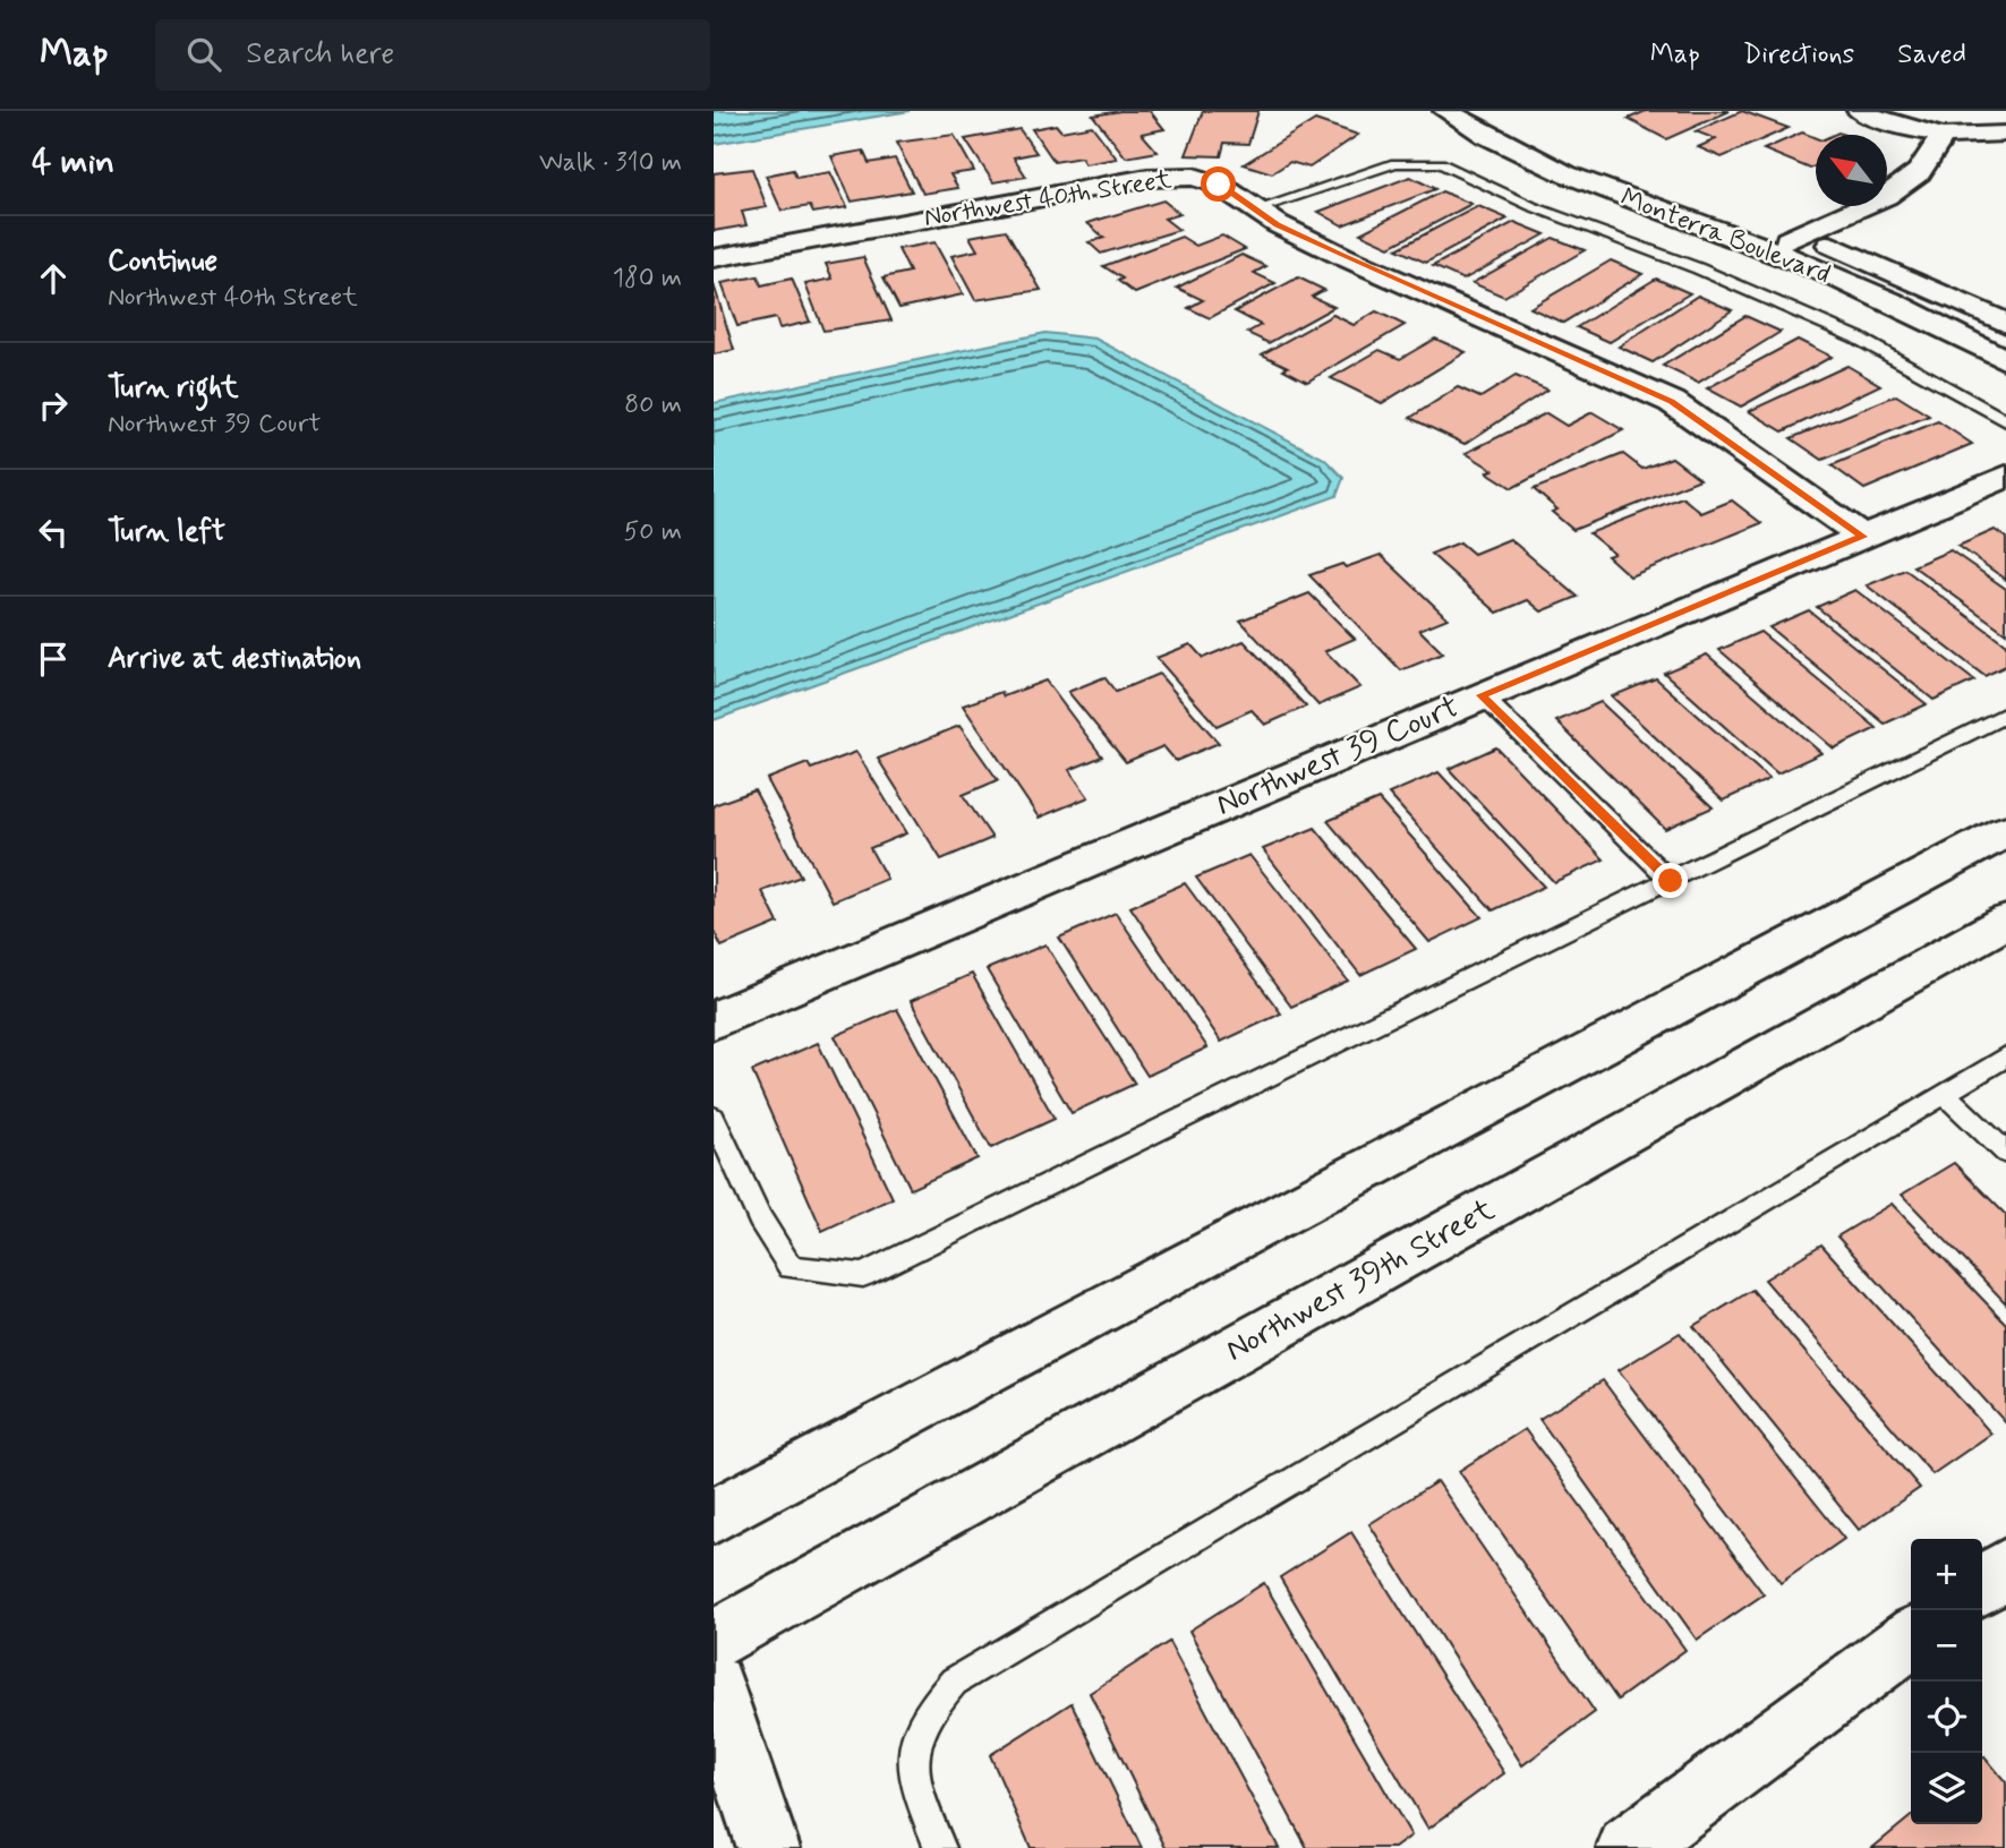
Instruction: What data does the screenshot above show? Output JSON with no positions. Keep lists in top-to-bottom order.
{
  "streets": {
    "street": [
      "Northwest 40th Street",
      "Monterra Boulevard",
      "Northwest 39 Court",
      "Northwest 39th Street"
    ]
  },
  "crossings": [
    ["Northwest 40th Street", "Northwest 39 Court"]
  ],
  "north": "top left",
  "page": {
    "header": "Map",
    "search": "Search here",
    "nav": ["Map", "Directions", "Saved"],
    "heading": ["4 min", "Walk · 310 m"],
    "list": [
      ["Continue", "Northwest 40th Street", "180 m"],
      ["Turn right", "Northwest 39 Court", "80 m"],
      ["Turn left", "50 m"],
      "Arrive at destination"
    ],
    "map_buttons": ["+", "−"]
  }
}
